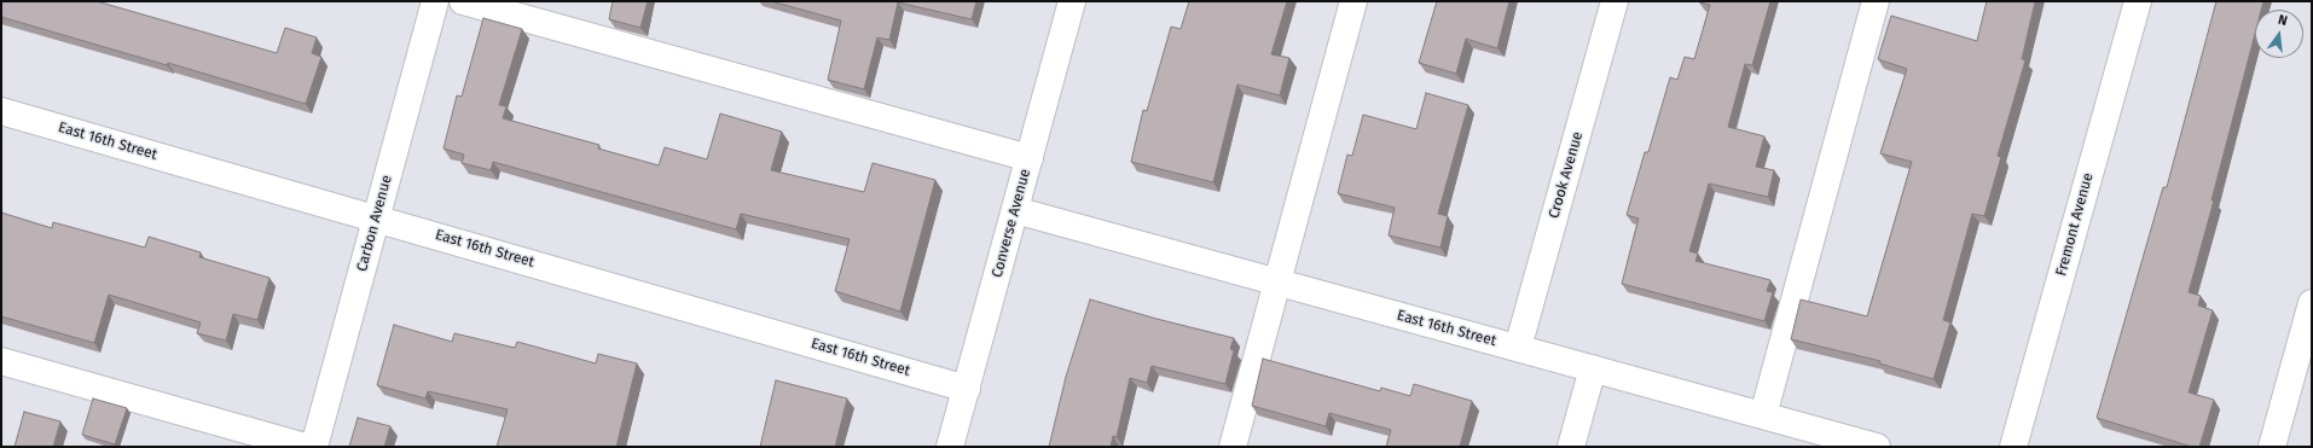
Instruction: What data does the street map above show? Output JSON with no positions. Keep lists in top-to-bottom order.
{
  "streets": {
    "street": [
      "East 16th Street",
      "Crook Avenue",
      "Carbon Avenue",
      "Converse Avenue",
      "Fremont Avenue"
    ]
  },
  "crossings": [
    ["East 16th Street", "Crook Avenue"],
    ["East 16th Street", "Carbon Avenue"],
    ["East 16th Street", "Converse Avenue"]
  ],
  "north": "top"
}
